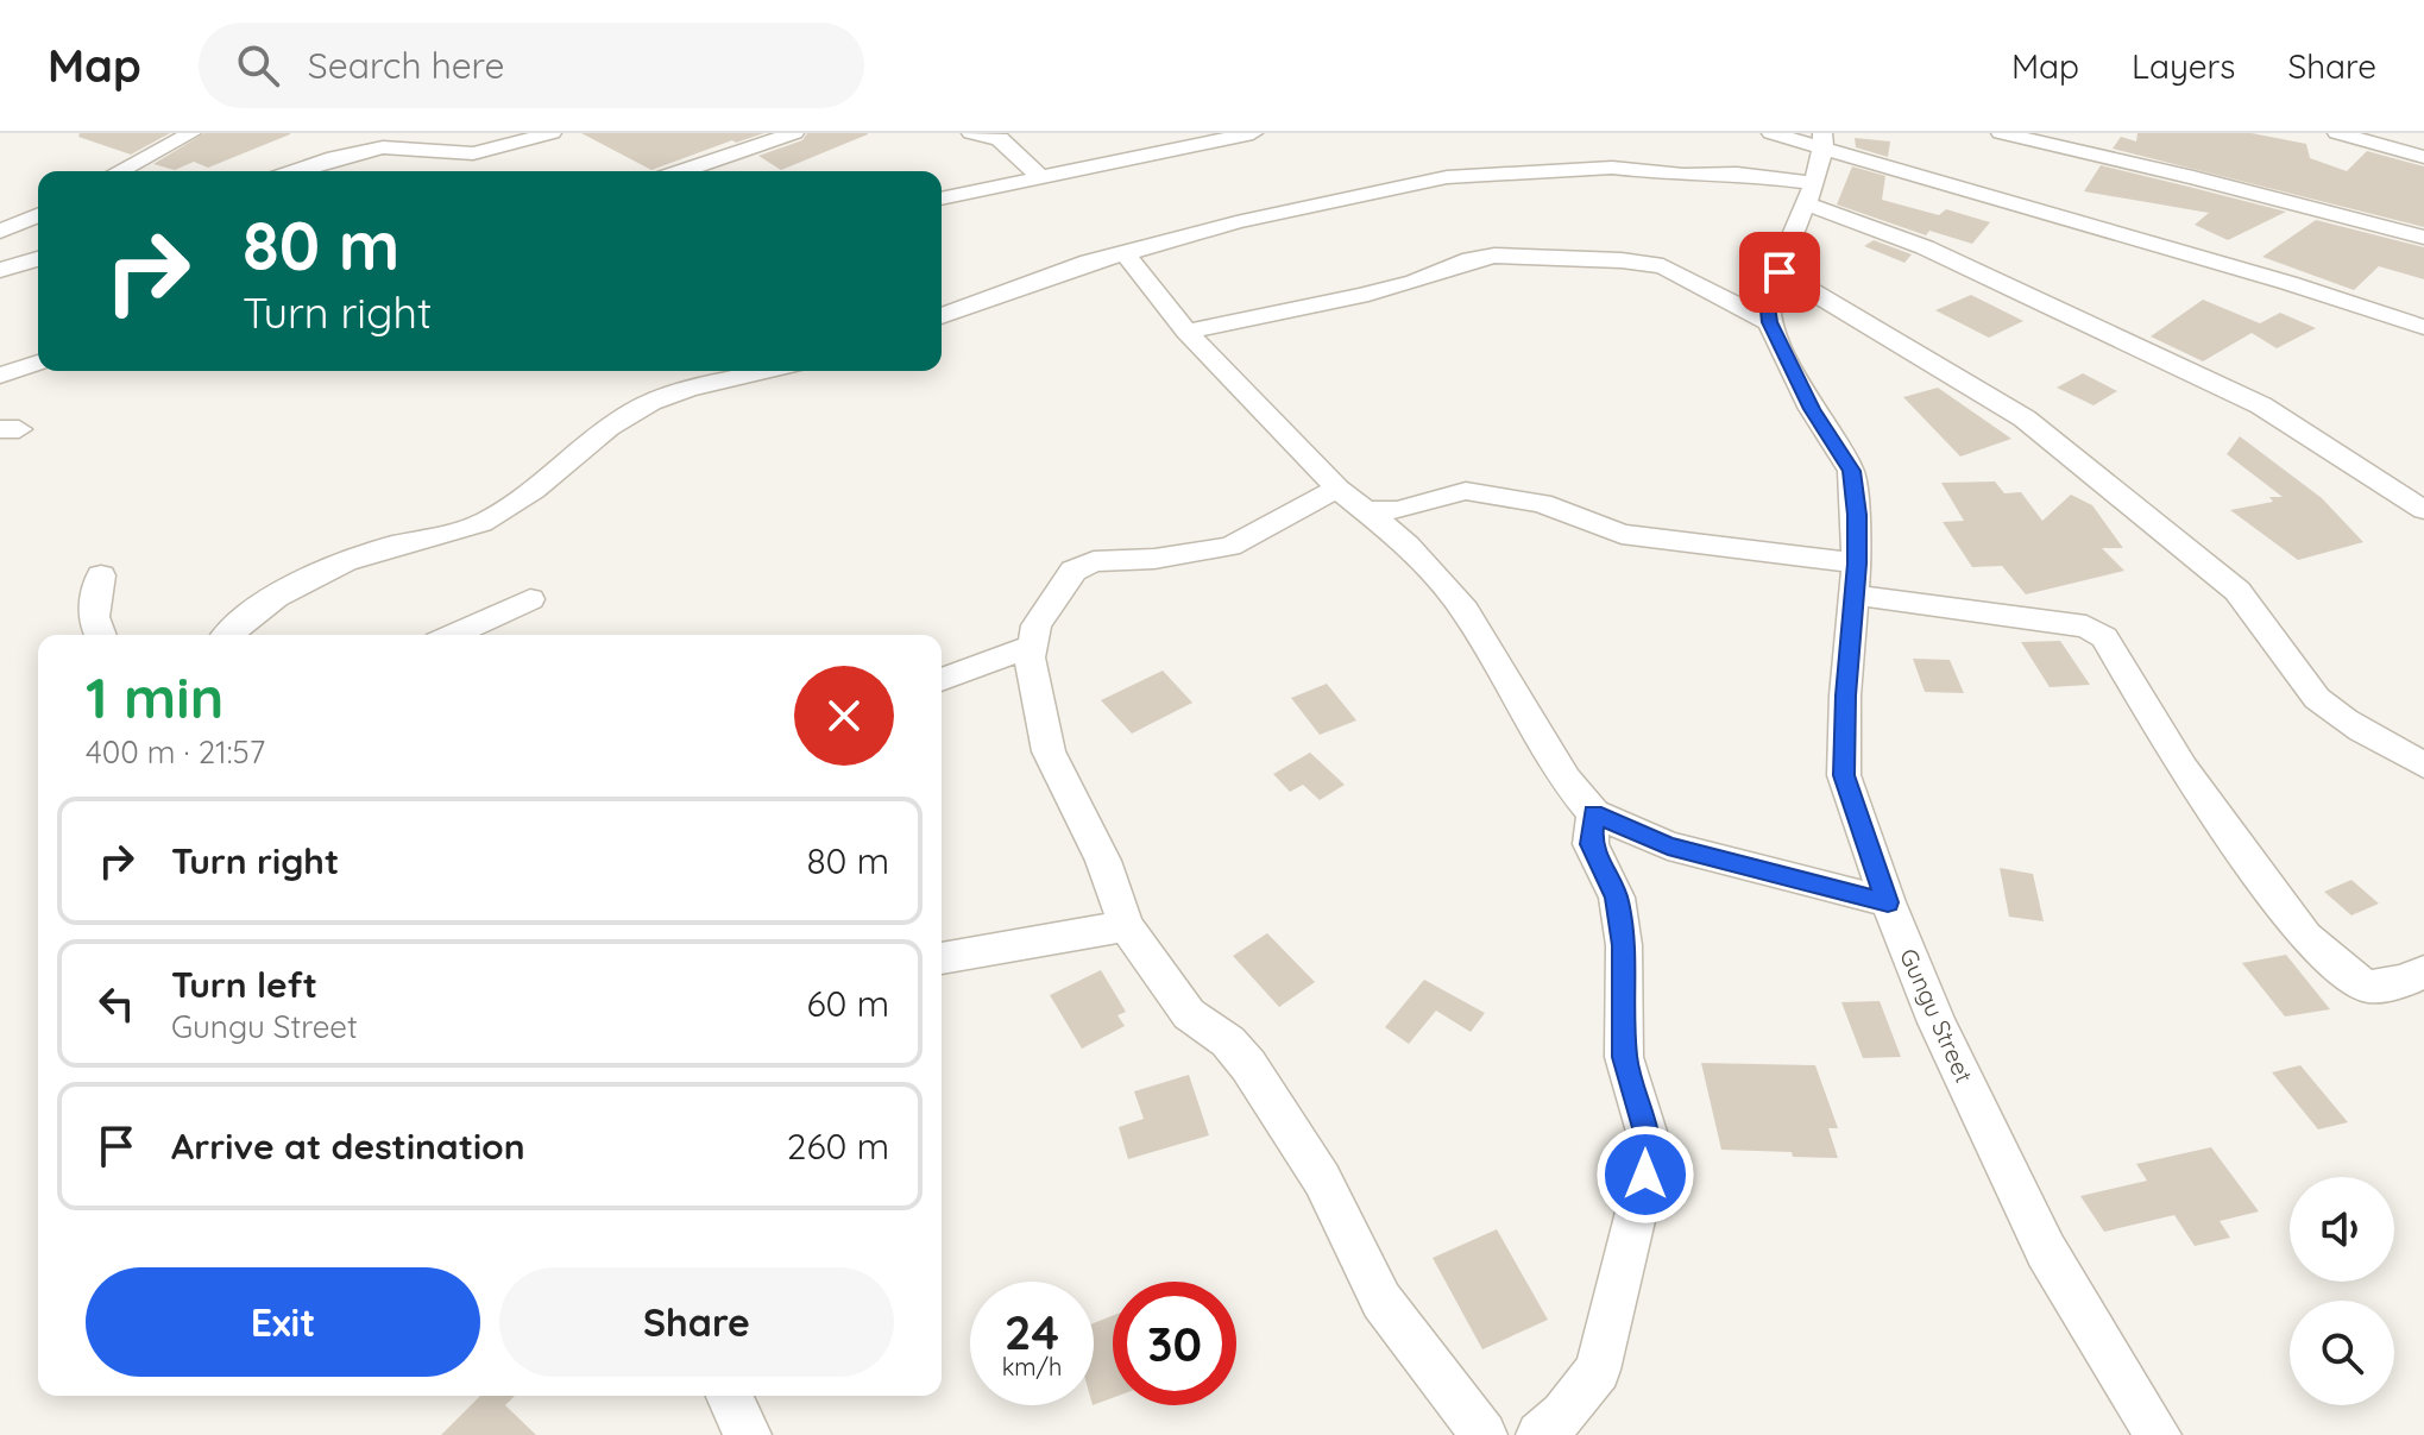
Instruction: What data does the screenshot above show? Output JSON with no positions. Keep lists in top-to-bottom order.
{
  "streets": {
    "street": ["Gungu Street"]
  },
  "page": {
    "header": "Map",
    "search": "Search here",
    "nav": ["Map", "Layers", "Share"],
    "turn": ["80 m", "Turn right"],
    "heading": ["1 min", "400 m · 21:57"],
    "list": [
      {
        "name": "Turn right",
        "value": "80 m"
      },
      {
        "name": "Turn left",
        "note": "Gungu Street",
        "value": "60 m"
      },
      {
        "name": "Arrive at destination",
        "value": "260 m"
      }
    ],
    "buttons": ["Exit", "Share"],
    "speed": "24 km/h",
    "limit": "30"
  }
}
